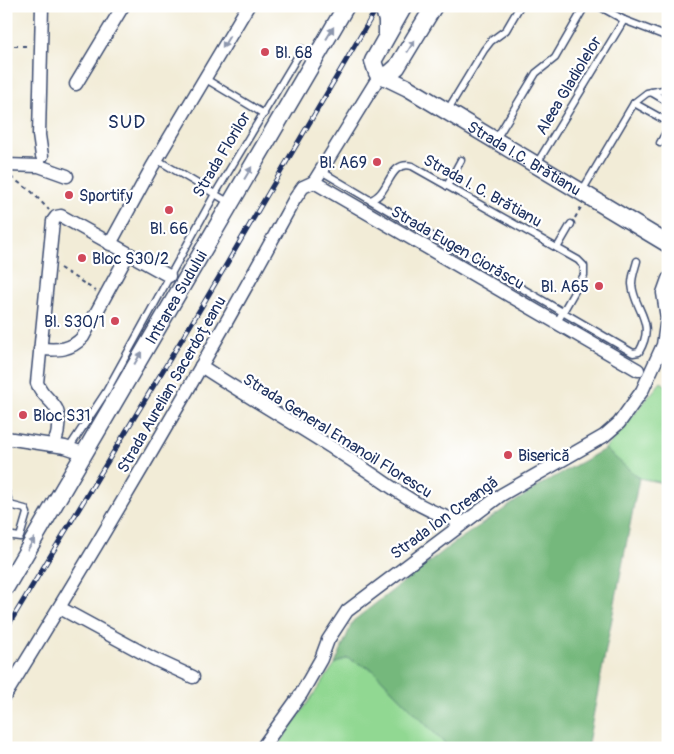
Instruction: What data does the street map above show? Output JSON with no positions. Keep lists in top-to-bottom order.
{
  "streets": {
    "street": [
      "Strada I.C. Brătianu",
      "Strada Eugen Ciorăscu",
      "Intrarea Sudului",
      "Strada Aurelian Sacerdoțeanu",
      "Strada General Emanoil Florescu",
      "Strada Ion Creangă"
    ],
    "lane": ["Aleea Gladiolelor", "Strada Florilor", "Strada I. C. Brătianu"]
  },
  "crossings": [
    ["Aleea Gladiolelor", "Strada I.C. Brătianu"],
    ["Strada Florilor", "Intrarea Sudului"],
    ["Strada I.C. Brătianu", "Strada Aurelian Sacerdoțeanu"],
    ["Strada I. C. Brătianu", "Strada Eugen Ciorăscu"],
    ["Strada Eugen Ciorăscu", "Strada Aurelian Sacerdoțeanu"],
    ["Strada Aurelian Sacerdoțeanu", "Strada General Emanoil Florescu"],
    ["Strada General Emanoil Florescu", "Strada Ion Creangă"]
  ],
  "districts": ["SUD"],
  "places": [
    "Bl. 68",
    "Bl. A69",
    "Sportify",
    "Bl. 66",
    "Bloc S30/2",
    "Bl. A65",
    "Bl. S30/1",
    "Bloc S31",
    "Biserică"
  ]
}
